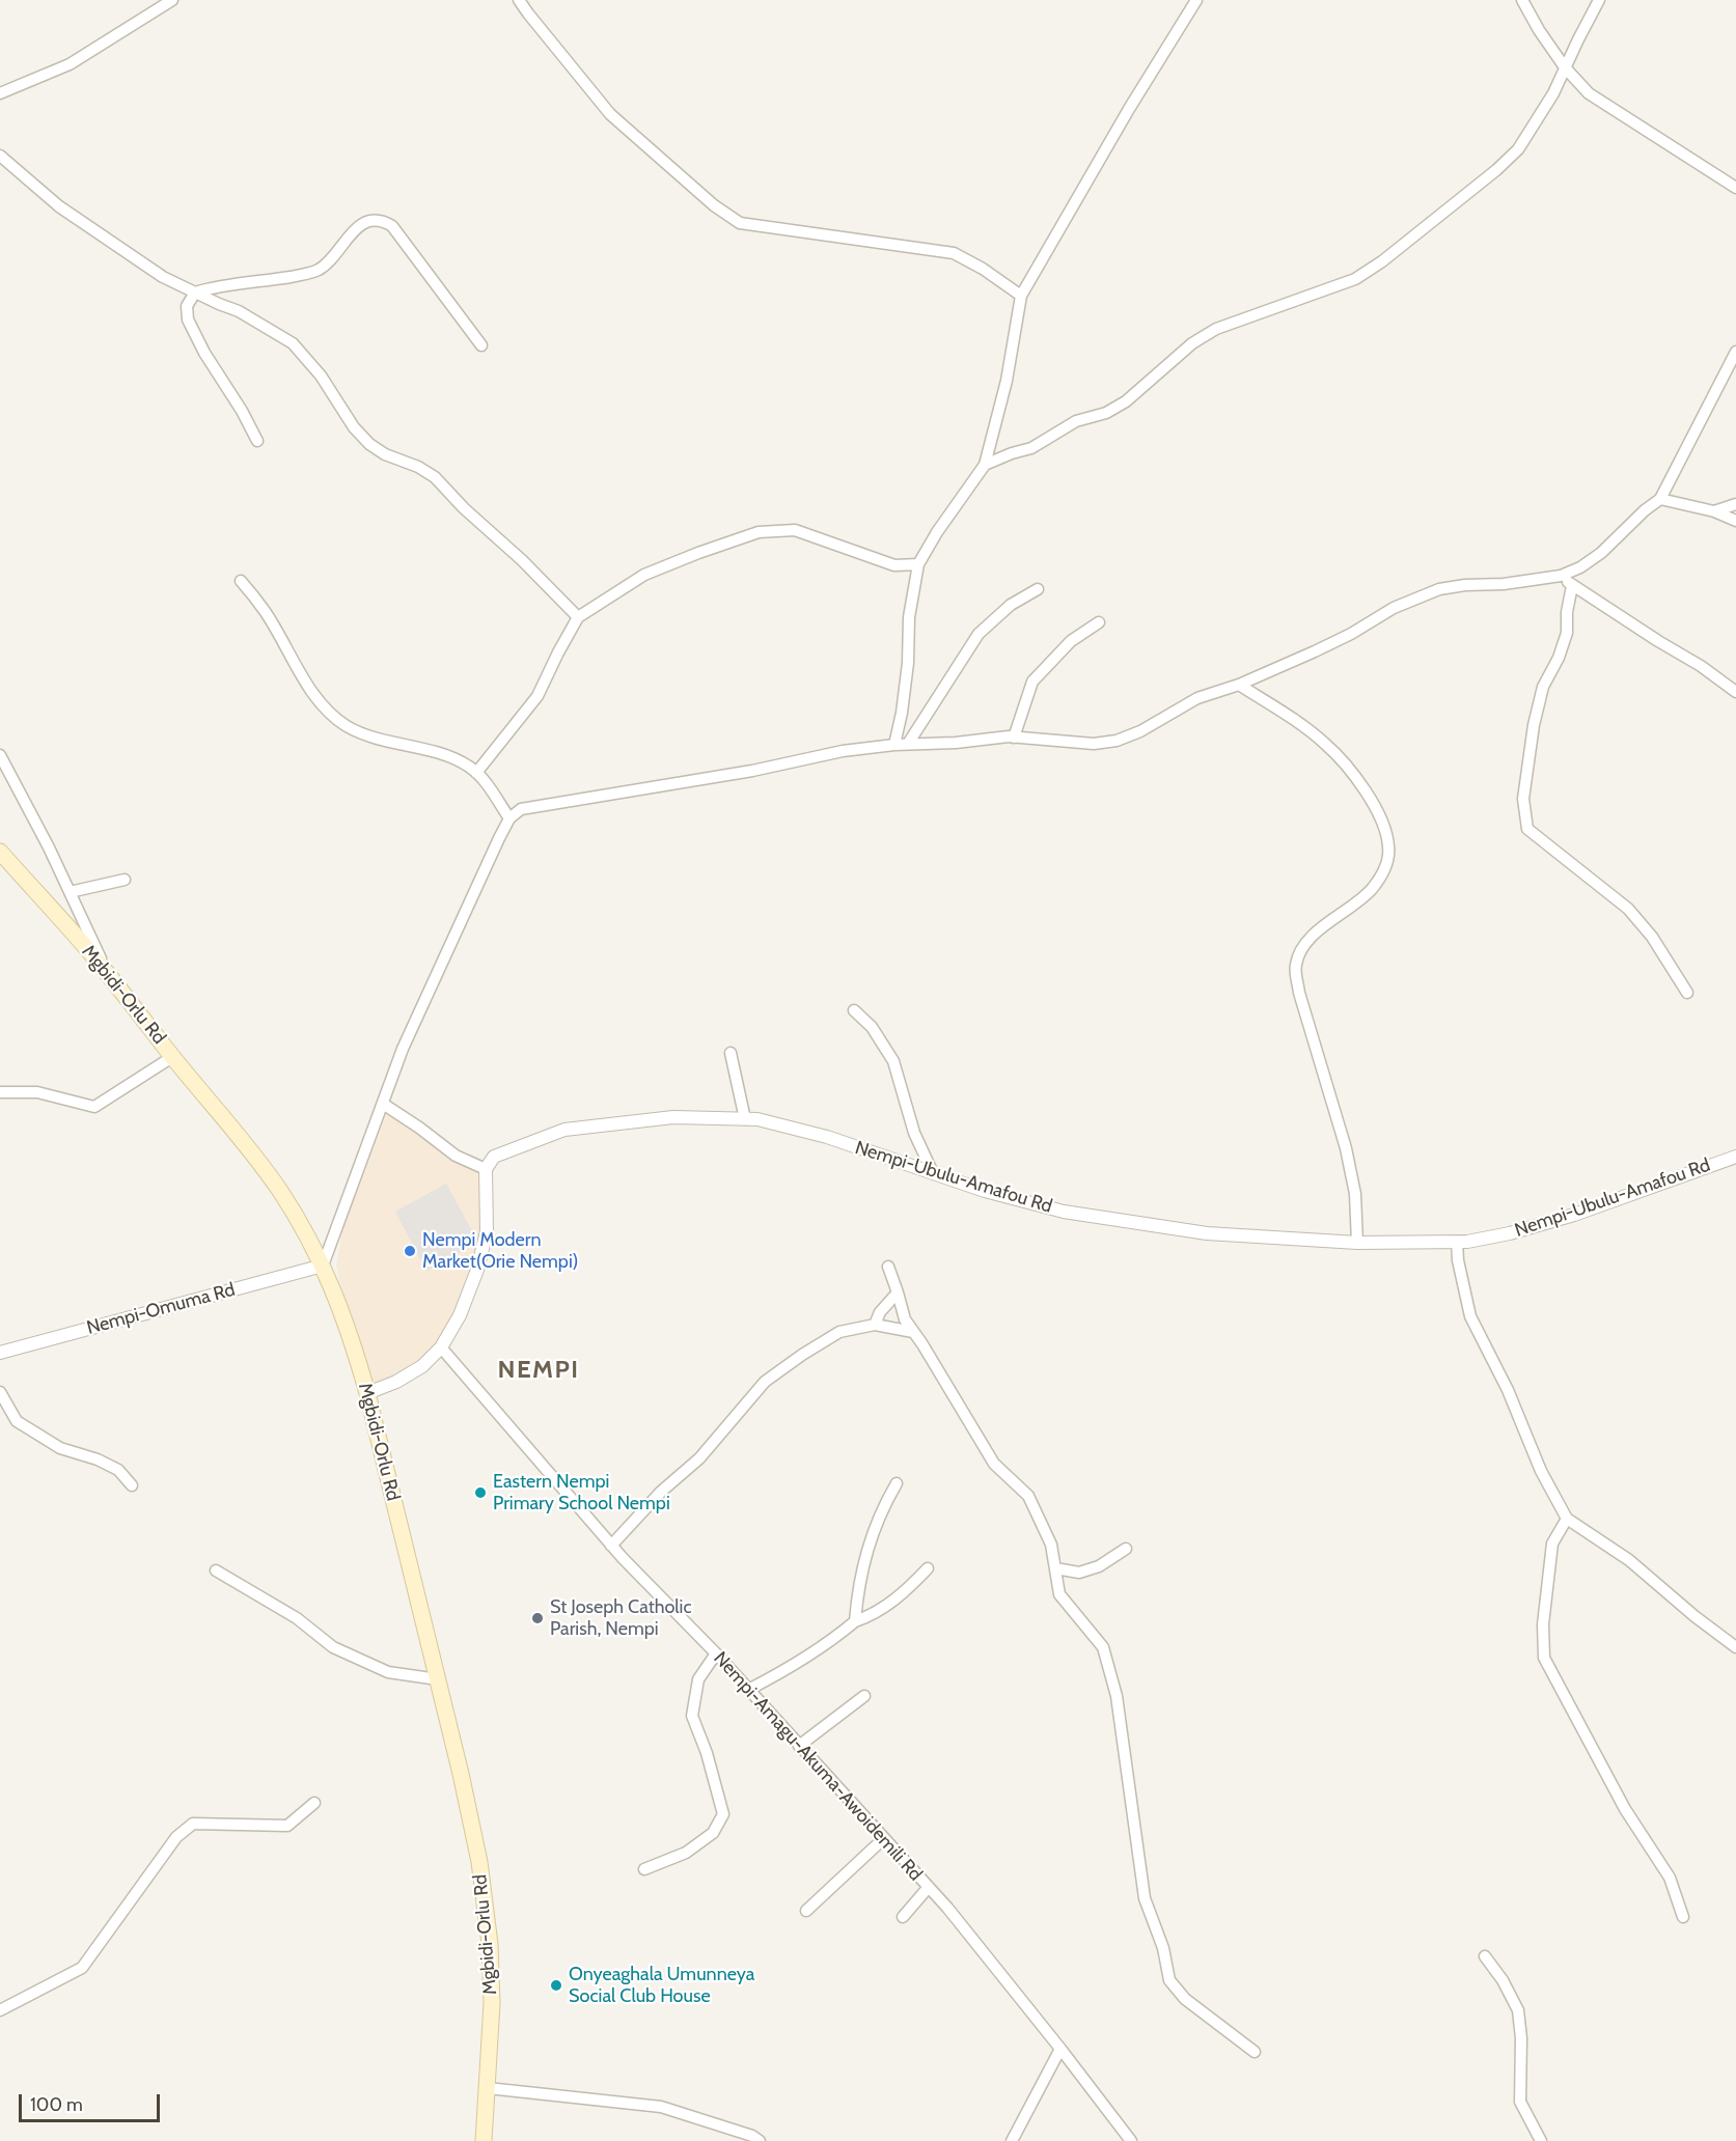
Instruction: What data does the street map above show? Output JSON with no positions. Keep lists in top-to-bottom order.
{
  "streets": {
    "main road": ["Mgbidi-Orlu Rd"],
    "street": ["Nempi-Ubulu-Amafou Rd", "Nempi-Omuma Rd", "Nempi-Amagu-Akuma-Awoidemili Rd"]
  },
  "crossings": [
    ["Mgbidi-Orlu Rd", "Nempi-Omuma Rd"]
  ],
  "districts": ["NEMPI"],
  "places": [
    "Nempi Modern Market(Orie Nempi)",
    "Eastern Nempi Primary School Nempi",
    "St Joseph Catholic Parish, Nempi",
    "Onyeaghala Umunneya Social Club House"
  ],
  "scale_bar": "100 m"
}
